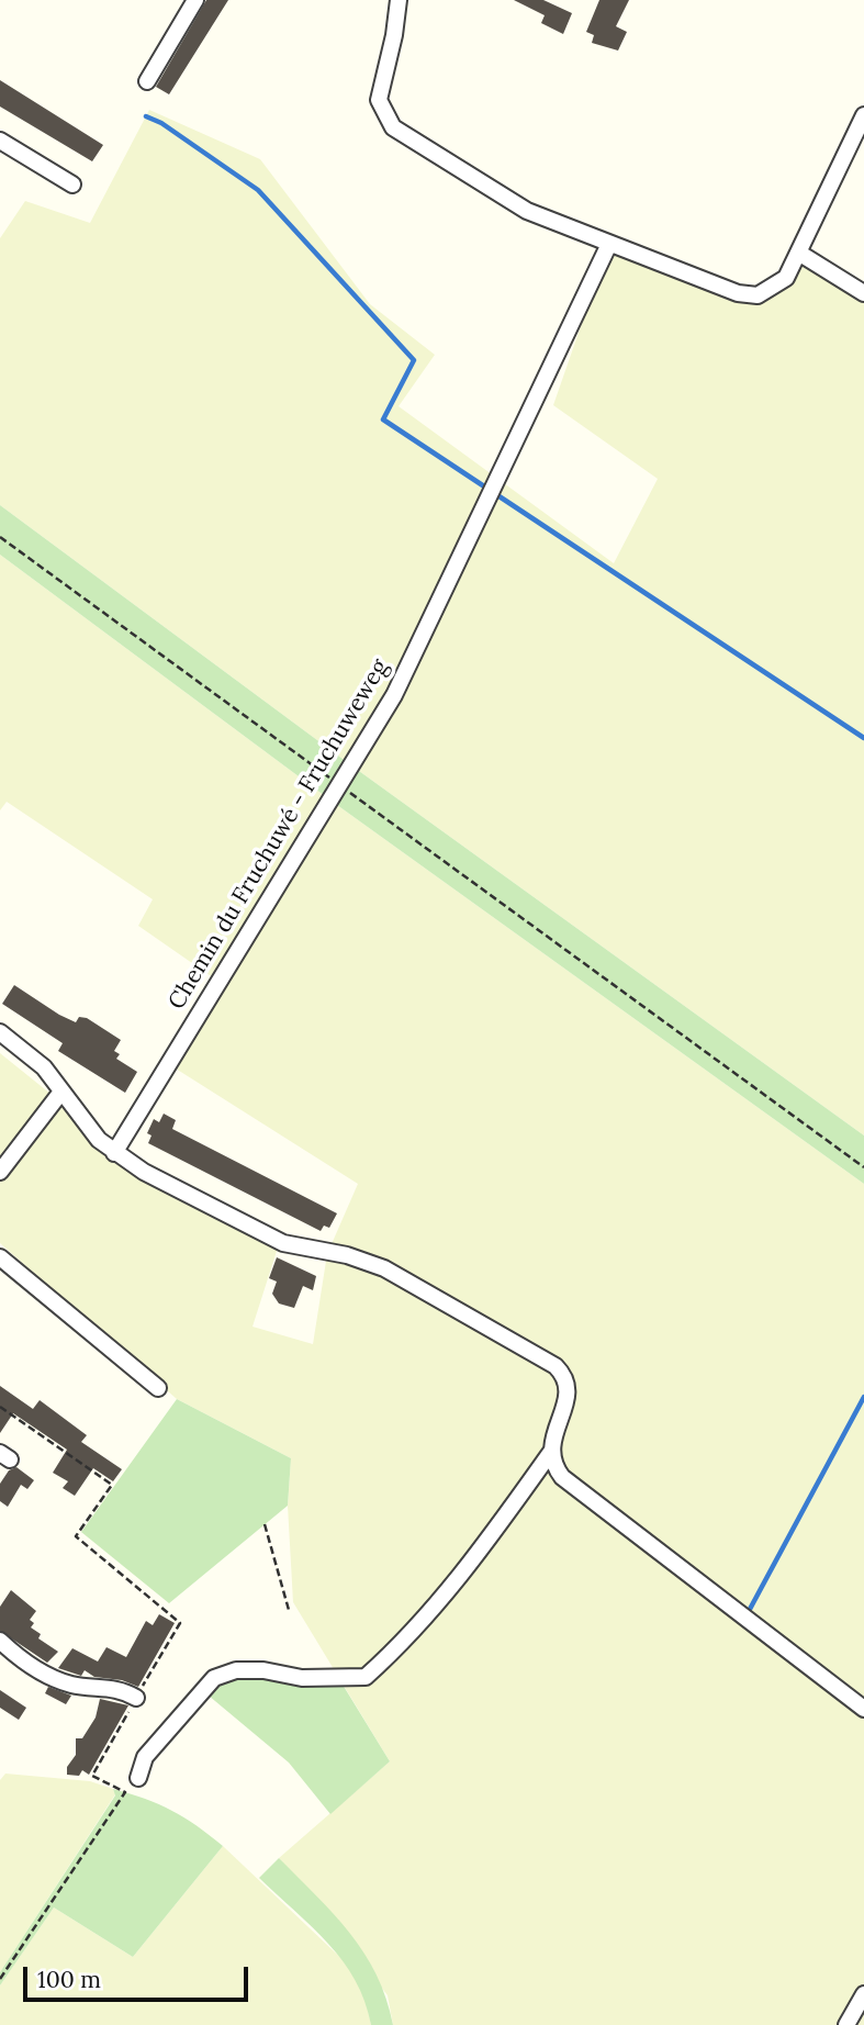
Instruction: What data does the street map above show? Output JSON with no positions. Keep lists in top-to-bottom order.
{
  "streets": {
    "street": ["Chemin du Fruchuwé - Fruchuweweg"]
  },
  "scale_bar": "100 m"
}
